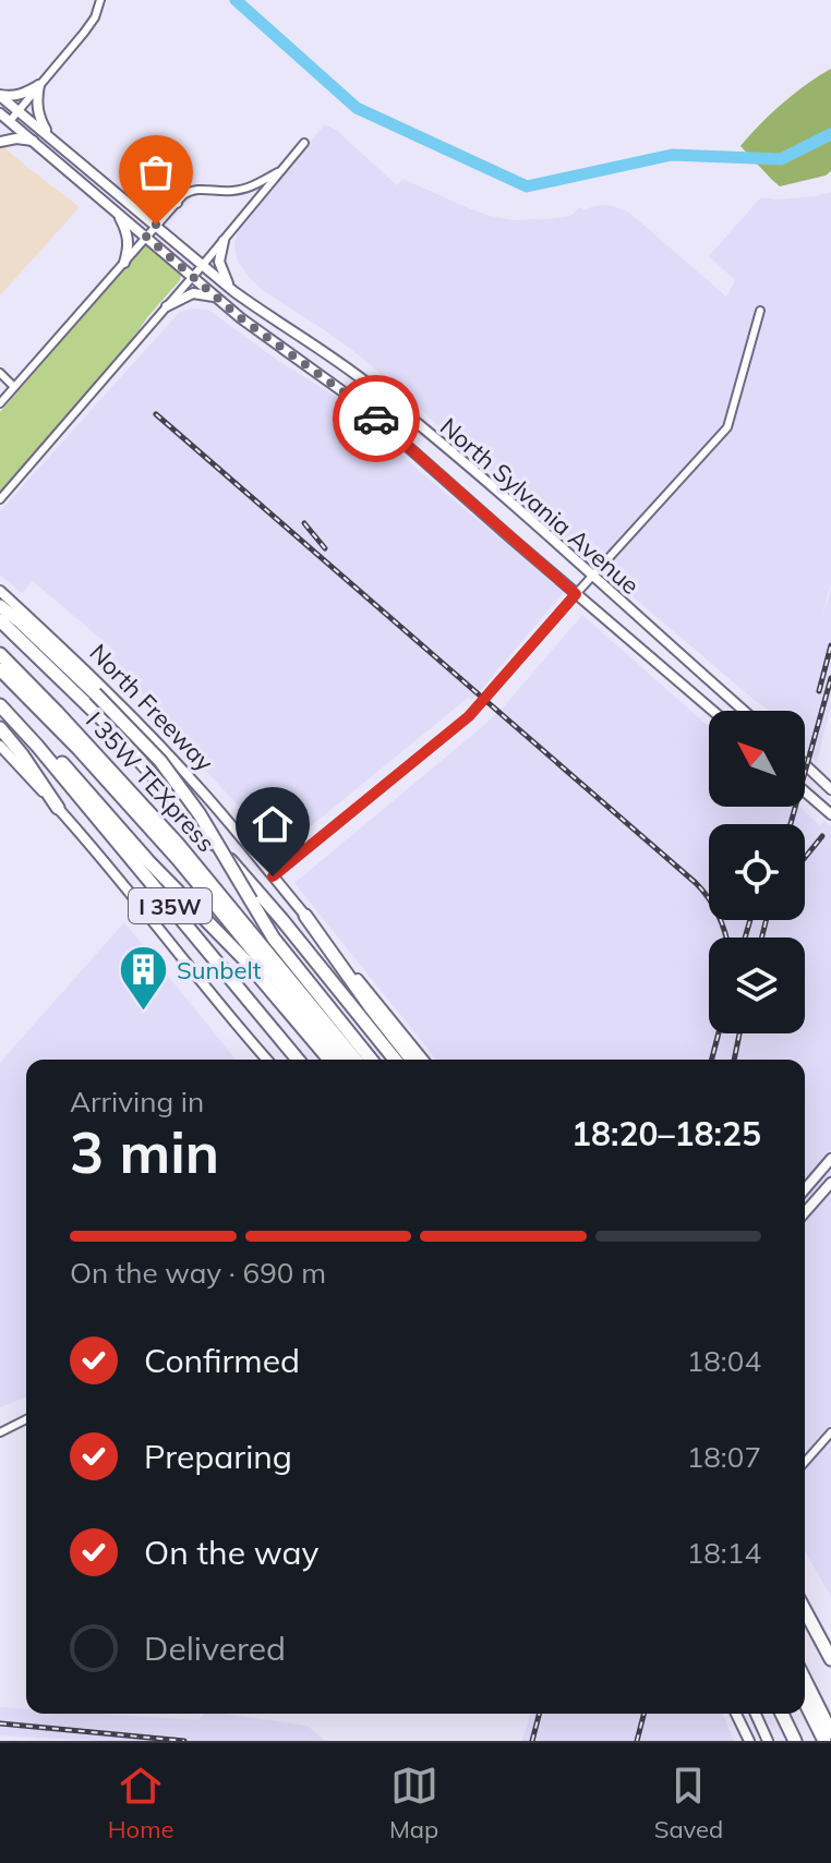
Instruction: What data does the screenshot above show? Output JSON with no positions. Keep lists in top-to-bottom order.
{
  "streets": {
    "highway": ["North Freeway", "I 35W TEXpress", "I 35W"],
    "main road": ["North Sylvania Avenue"]
  },
  "places": {
    "building": ["Sunbelt"]
  },
  "north": "top left",
  "page": {
    "heading": ["3 min", "Arriving in", "18:20–18:25"],
    "bar": "On the way · 690 m",
    "list": [
      ["Confirmed", "18:04"],
      ["Preparing", "18:07"],
      ["On the way", "18:14"],
      "Delivered"
    ],
    "tabs": ["Home", "Map", "Saved"]
  }
}
